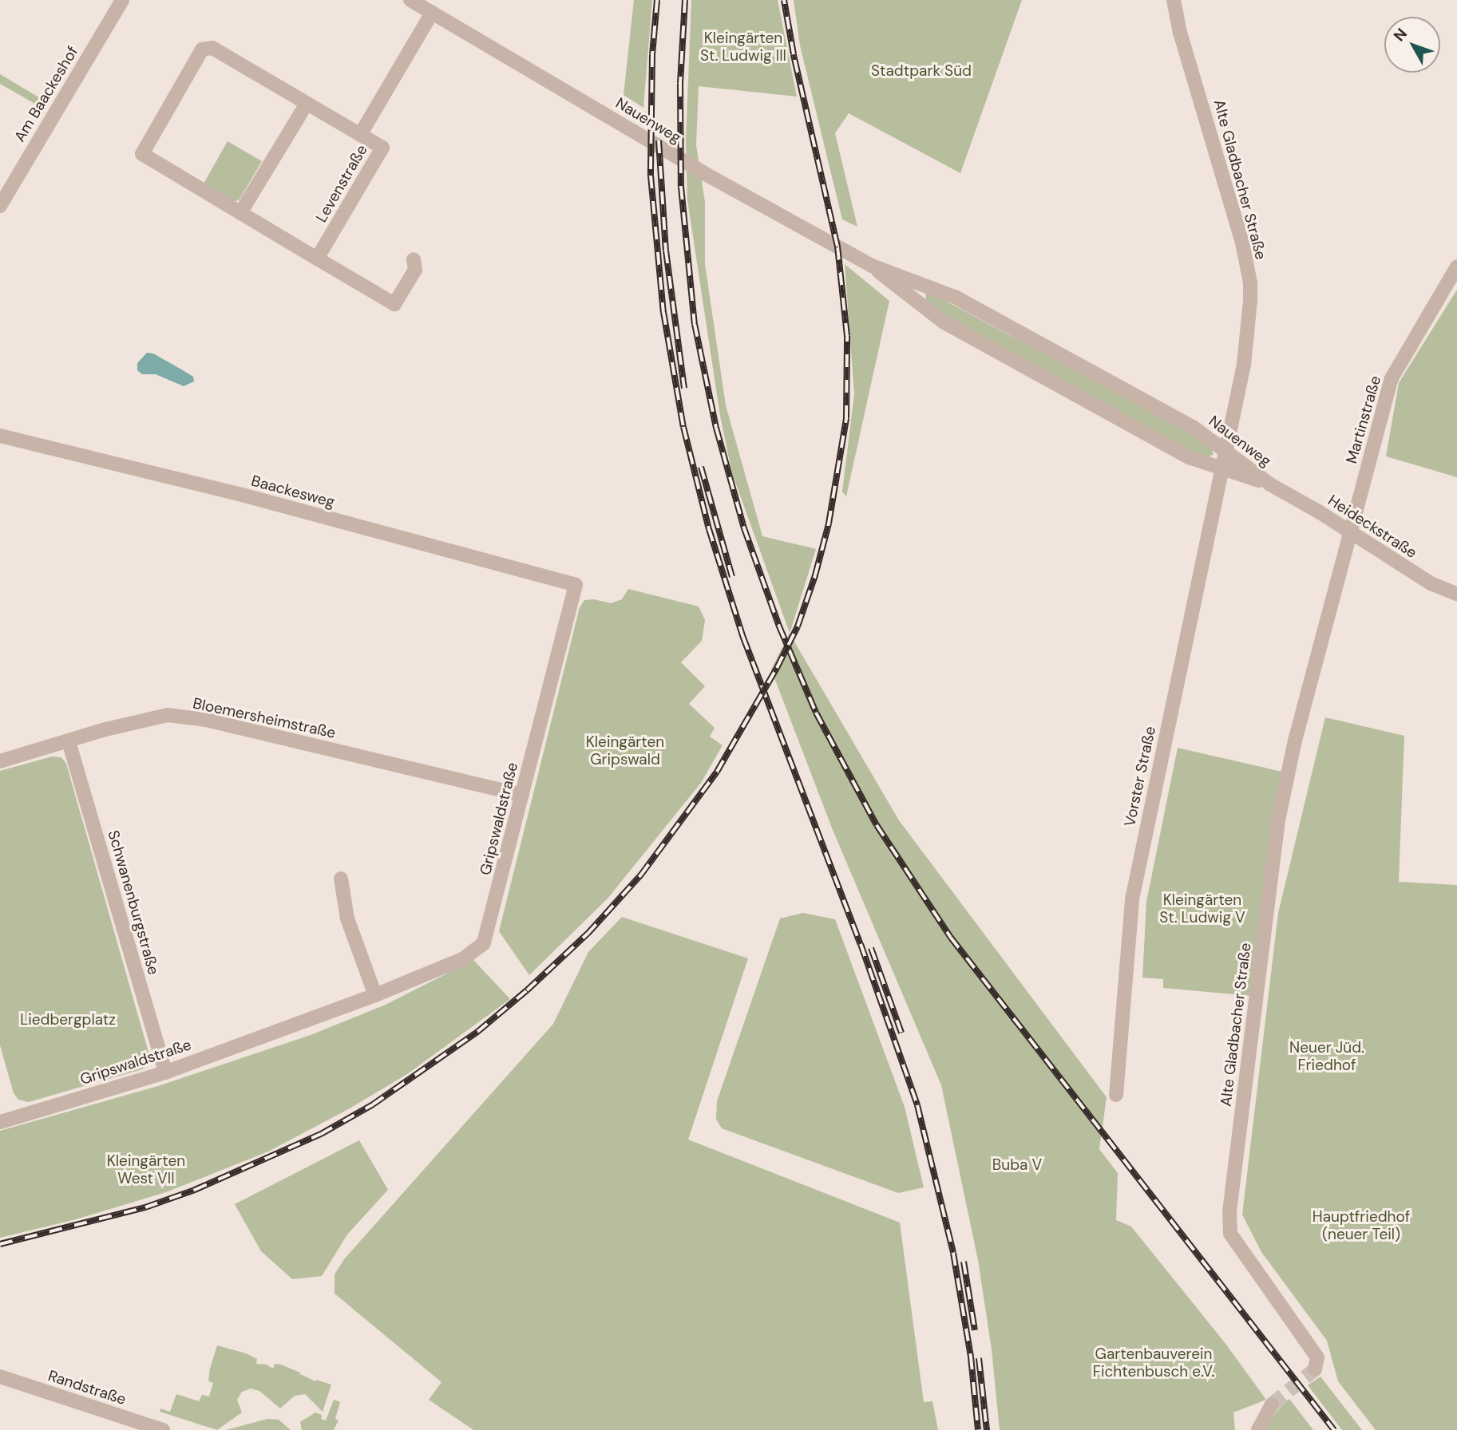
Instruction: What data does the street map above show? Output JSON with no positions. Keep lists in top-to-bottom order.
{
  "streets": {
    "street": [
      "Am Baackeshof",
      "Nauenweg",
      "Alte Gladbacher Straße",
      "Levenstraße",
      "Martinstraße",
      "Baackesweg",
      "Heideckstraße",
      "Bloemersheimstraße",
      "Vorster Straße",
      "Gripswaldstraße",
      "Schwanenburgstraße",
      "Randstraße"
    ]
  },
  "crossings": [
    ["Nauenweg", "Alte Gladbacher Straße"],
    ["Nauenweg", "Levenstraße"],
    ["Nauenweg", "Heideckstraße"],
    ["Nauenweg", "Vorster Straße"],
    ["Alte Gladbacher Straße", "Martinstraße"],
    ["Alte Gladbacher Straße", "Heideckstraße"],
    ["Alte Gladbacher Straße", "Vorster Straße"],
    ["Martinstraße", "Heideckstraße"],
    ["Baackesweg", "Gripswaldstraße"],
    ["Bloemersheimstraße", "Gripswaldstraße"],
    ["Bloemersheimstraße", "Schwanenburgstraße"],
    ["Gripswaldstraße", "Schwanenburgstraße"]
  ],
  "parks": [
    "Kleingärten St. Ludwig III",
    "Stadtpark Süd",
    "Kleingärten Gripswald",
    "Kleingärten St. Ludwig V",
    "Liedbergplatz",
    "Neuer Jüd. Friedhof",
    "Kleingärten West VII",
    "Buba V",
    "Hauptfriedhof (neuer Teil)",
    "Gartenbauverein Fichtenbusch e.V."
  ],
  "north": "top left"
}
